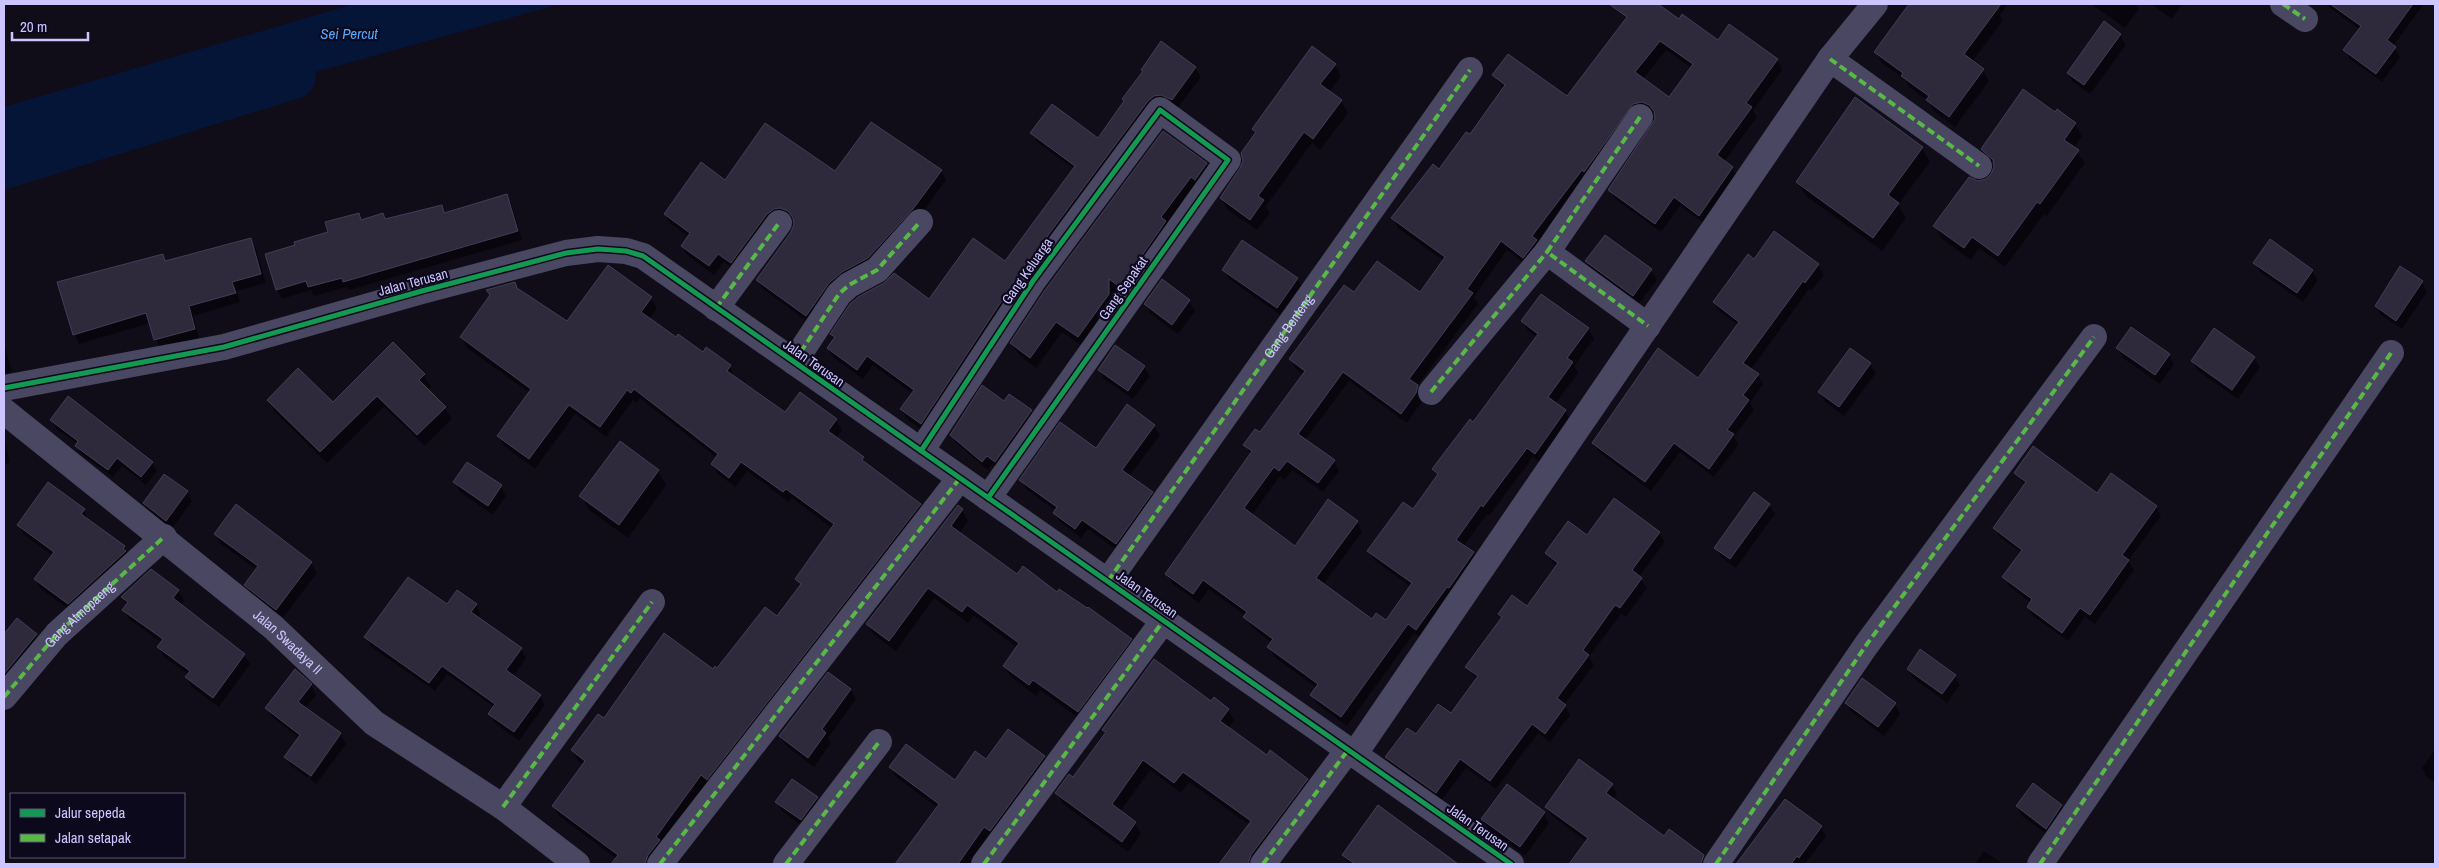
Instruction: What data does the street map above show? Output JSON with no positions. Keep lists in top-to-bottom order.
{
  "streets": {
    "street": [
      "Gang Keluarga",
      "Jalan Terusan",
      "Gang Sepakat",
      "Gang Benteng",
      "Gang Atmopaeng",
      "Jalan Swadaya II"
    ]
  },
  "crossings": [
    ["Gang Keluarga", "Jalan Terusan"],
    ["Gang Keluarga", "Gang Sepakat"],
    ["Jalan Terusan", "Gang Sepakat"],
    ["Jalan Terusan", "Gang Benteng"],
    ["Gang Atmopaeng", "Jalan Swadaya II"]
  ],
  "water": ["Sei Percut"],
  "legend": ["Jalur sepeda", "Jalan setapak"],
  "scale_bar": "20 m"
}
